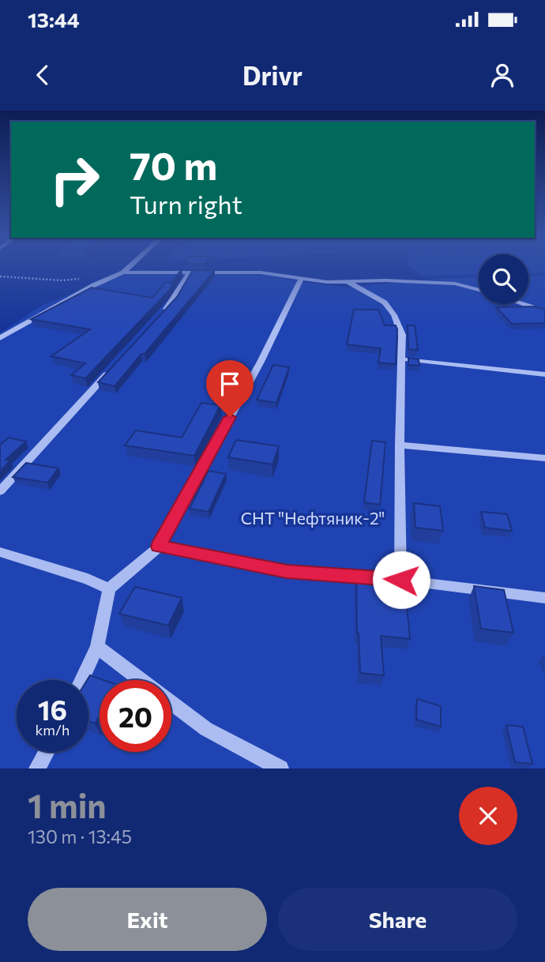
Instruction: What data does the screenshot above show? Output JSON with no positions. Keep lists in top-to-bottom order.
{
  "parks": ["СНТ \"Нефтяник-2\""],
  "page": {
    "status": "13:44",
    "header": "Drivr",
    "turn": ["70 m", "Turn right"],
    "speed": "16 km/h",
    "limit": "20",
    "heading": ["1 min", "130 m · 13:45"],
    "buttons": ["Exit", "Share"]
  }
}
